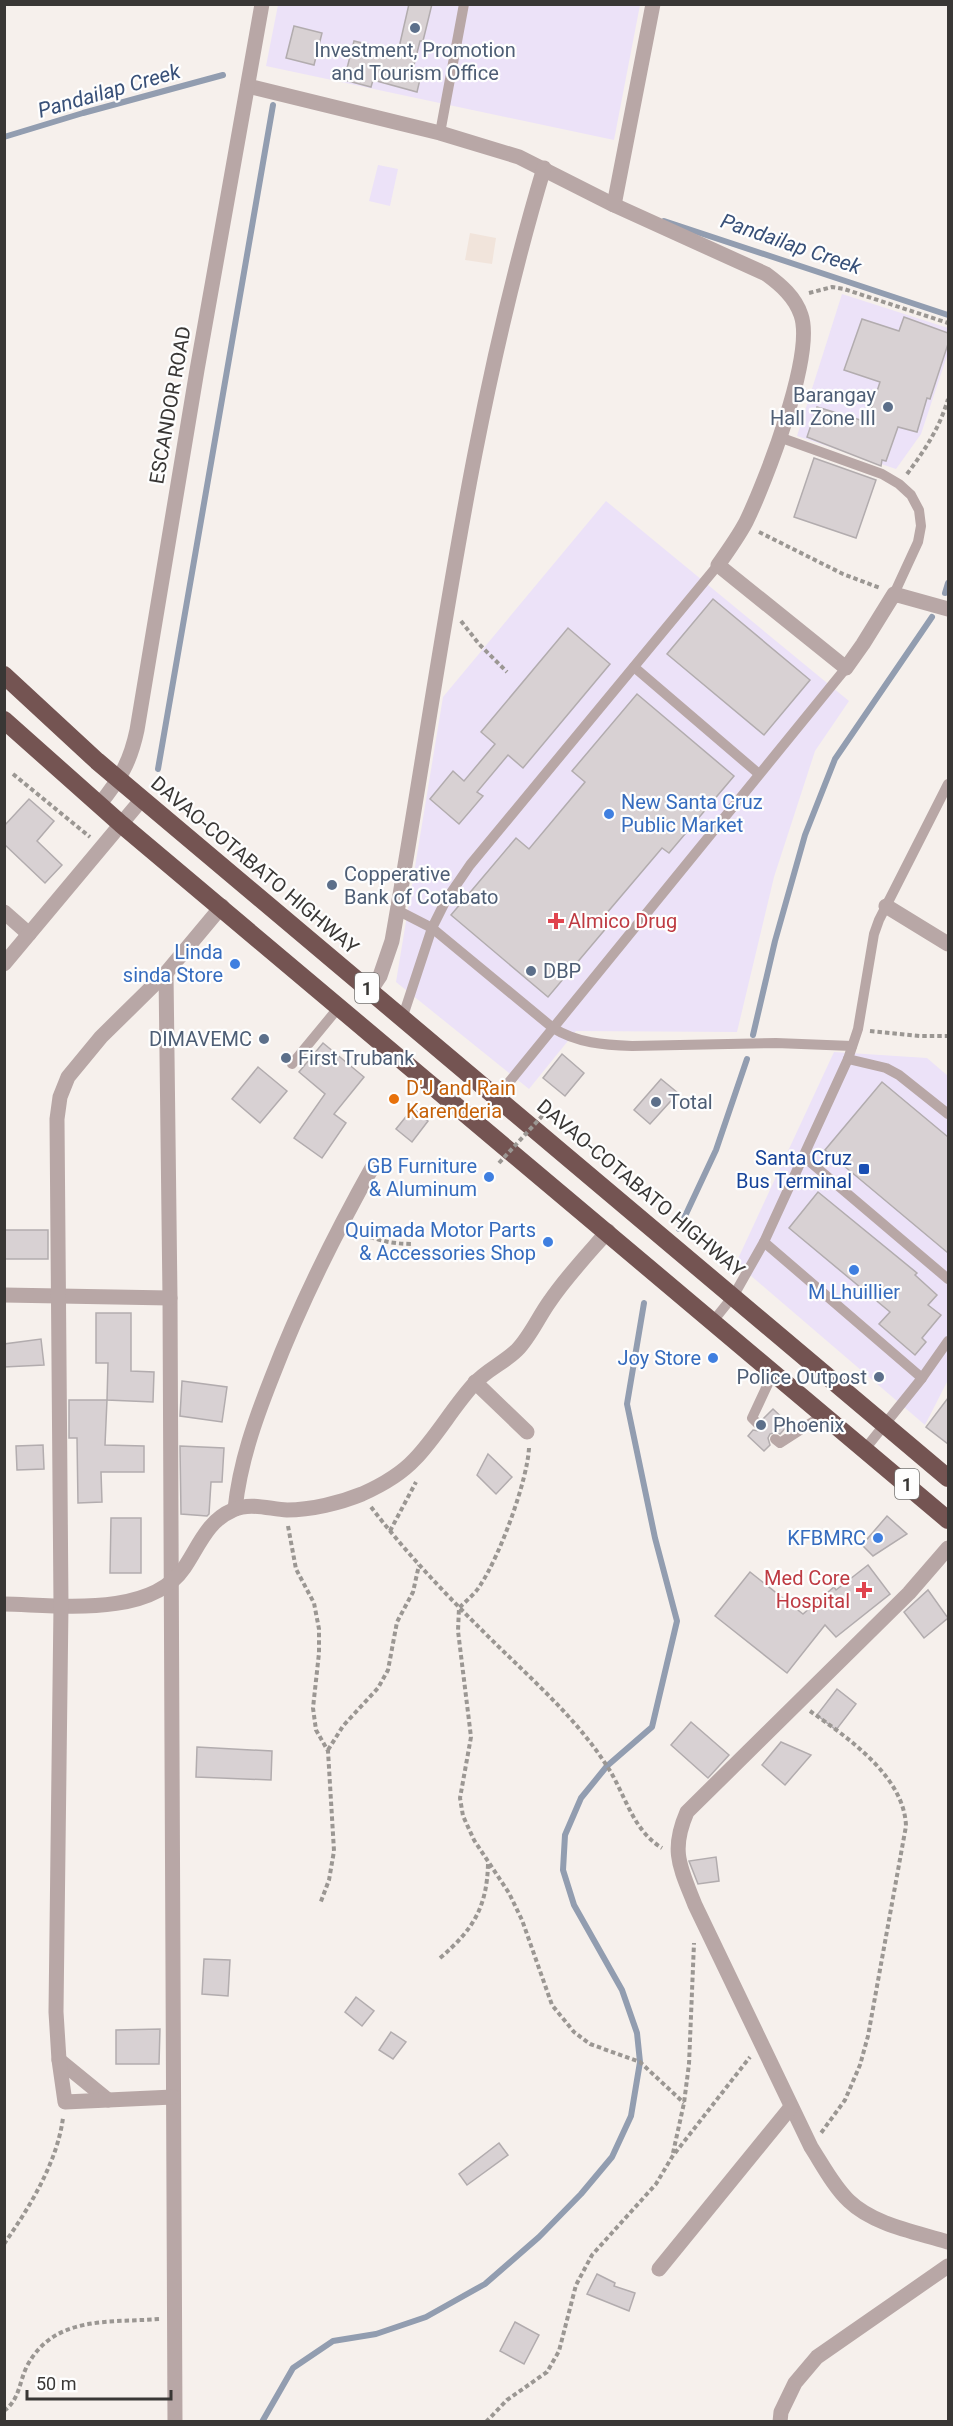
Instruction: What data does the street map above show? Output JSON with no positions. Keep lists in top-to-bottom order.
{
  "streets": {
    "highway": ["DAVAO-COTABATO HIGHWAY", "1"],
    "street": ["ESCANDOR ROAD"]
  },
  "crossings": [
    ["ESCANDOR ROAD", "DAVAO-COTABATO HIGHWAY"],
    ["ESCANDOR ROAD", "1"]
  ],
  "water": ["Pandailap Creek"],
  "places": {
    "other": [
      "Investment, Promotion and Tourism Office",
      "Barangay Hall Zone III",
      "New Santa Cruz Public Market",
      "Copperative Bank of Cotabato",
      "Linda sinda Store",
      "DBP",
      "DIMAVEMC",
      "First Trubank",
      "D'J and Rain Karenderia",
      "Total",
      "GB Furniture & Aluminum",
      "Quimada Motor Parts & Accessories Shop",
      "M Lhuillier",
      "Joy Store",
      "Police Outpost",
      "Phoenix",
      "KFBMRC"
    ],
    "health": ["Almico Drug", "Med Core Hospital"],
    "transit": ["Santa Cruz Bus Terminal"]
  },
  "scale_bar": "50 m"
}
